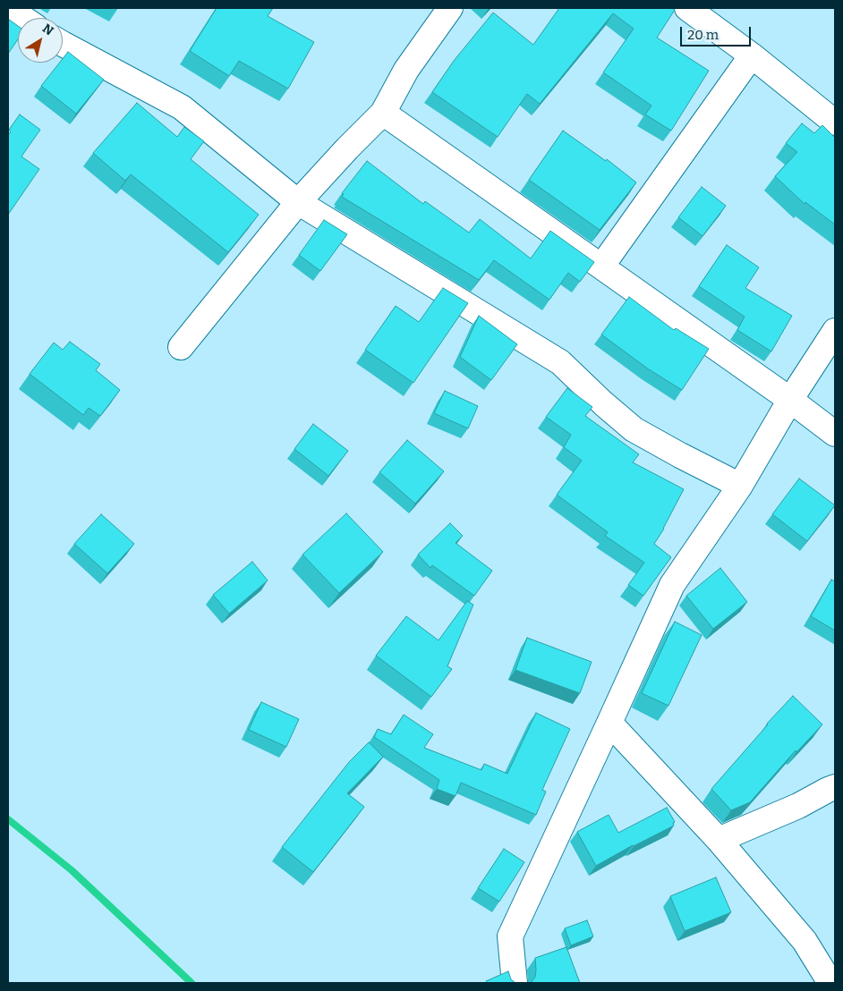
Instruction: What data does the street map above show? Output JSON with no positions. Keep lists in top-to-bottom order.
{
  "scale_bar": "20 m",
  "north": "top right"
}
